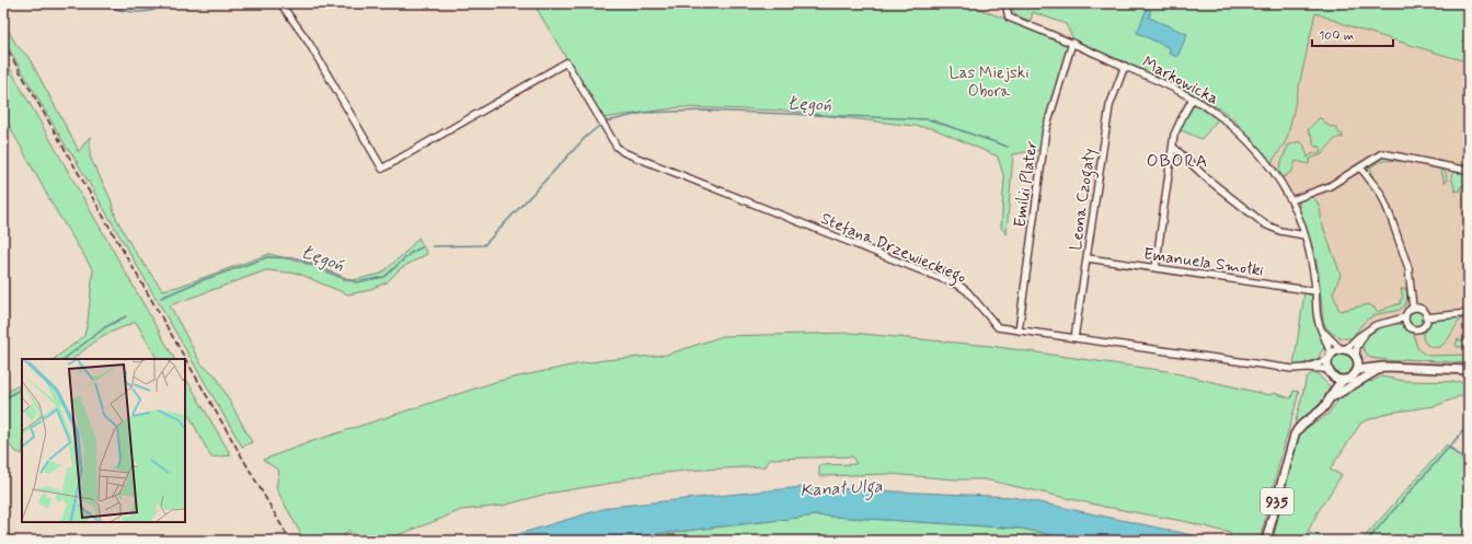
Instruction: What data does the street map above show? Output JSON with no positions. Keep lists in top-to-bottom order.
{
  "streets": {
    "main road": ["935"],
    "street": [
      "Markowicka",
      "Emilii Plater",
      "Leona Czogały",
      "Stefana Drzewieckiego",
      "Emanuela Smołki"
    ]
  },
  "crossings": [
    ["Markowicka", "Emilii Plater"],
    ["Markowicka", "Leona Czogały"],
    ["Markowicka", "Stefana Drzewieckiego"],
    ["Markowicka", "Emanuela Smołki"],
    ["Markowicka", "935"],
    ["Emilii Plater", "Stefana Drzewieckiego"],
    ["Leona Czogały", "Stefana Drzewieckiego"],
    ["Leona Czogały", "Emanuela Smołki"],
    ["Stefana Drzewieckiego", "935"]
  ],
  "districts": ["OBORA"],
  "water": ["Łęgoń", "Kanał Ulga"],
  "parks": ["Las Miejski Obora"],
  "scale_bar": "100 m"
}
